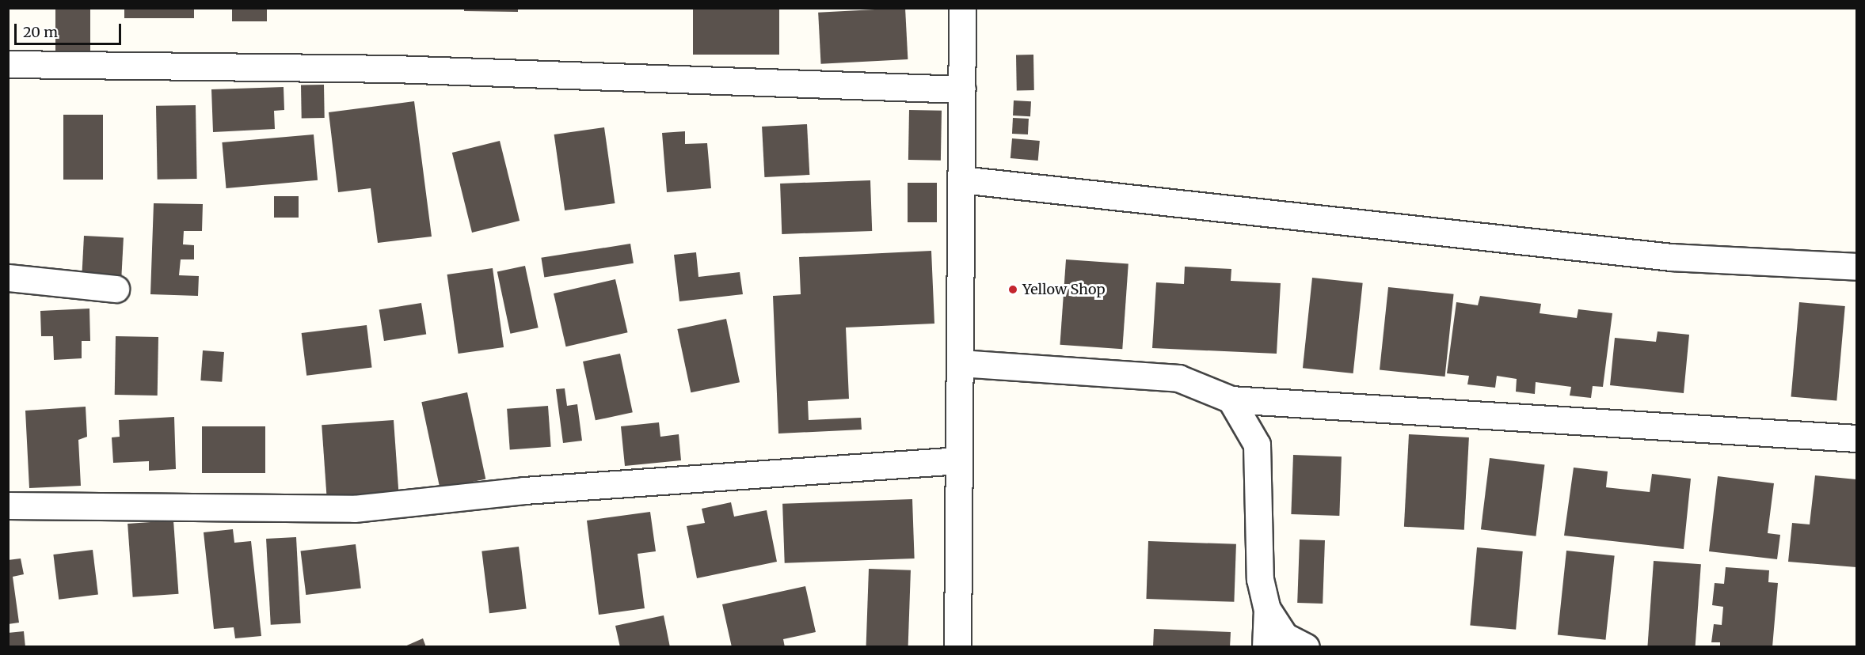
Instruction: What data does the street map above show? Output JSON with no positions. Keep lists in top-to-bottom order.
{
  "places": ["Yellow Shop"],
  "scale_bar": "20 m"
}
